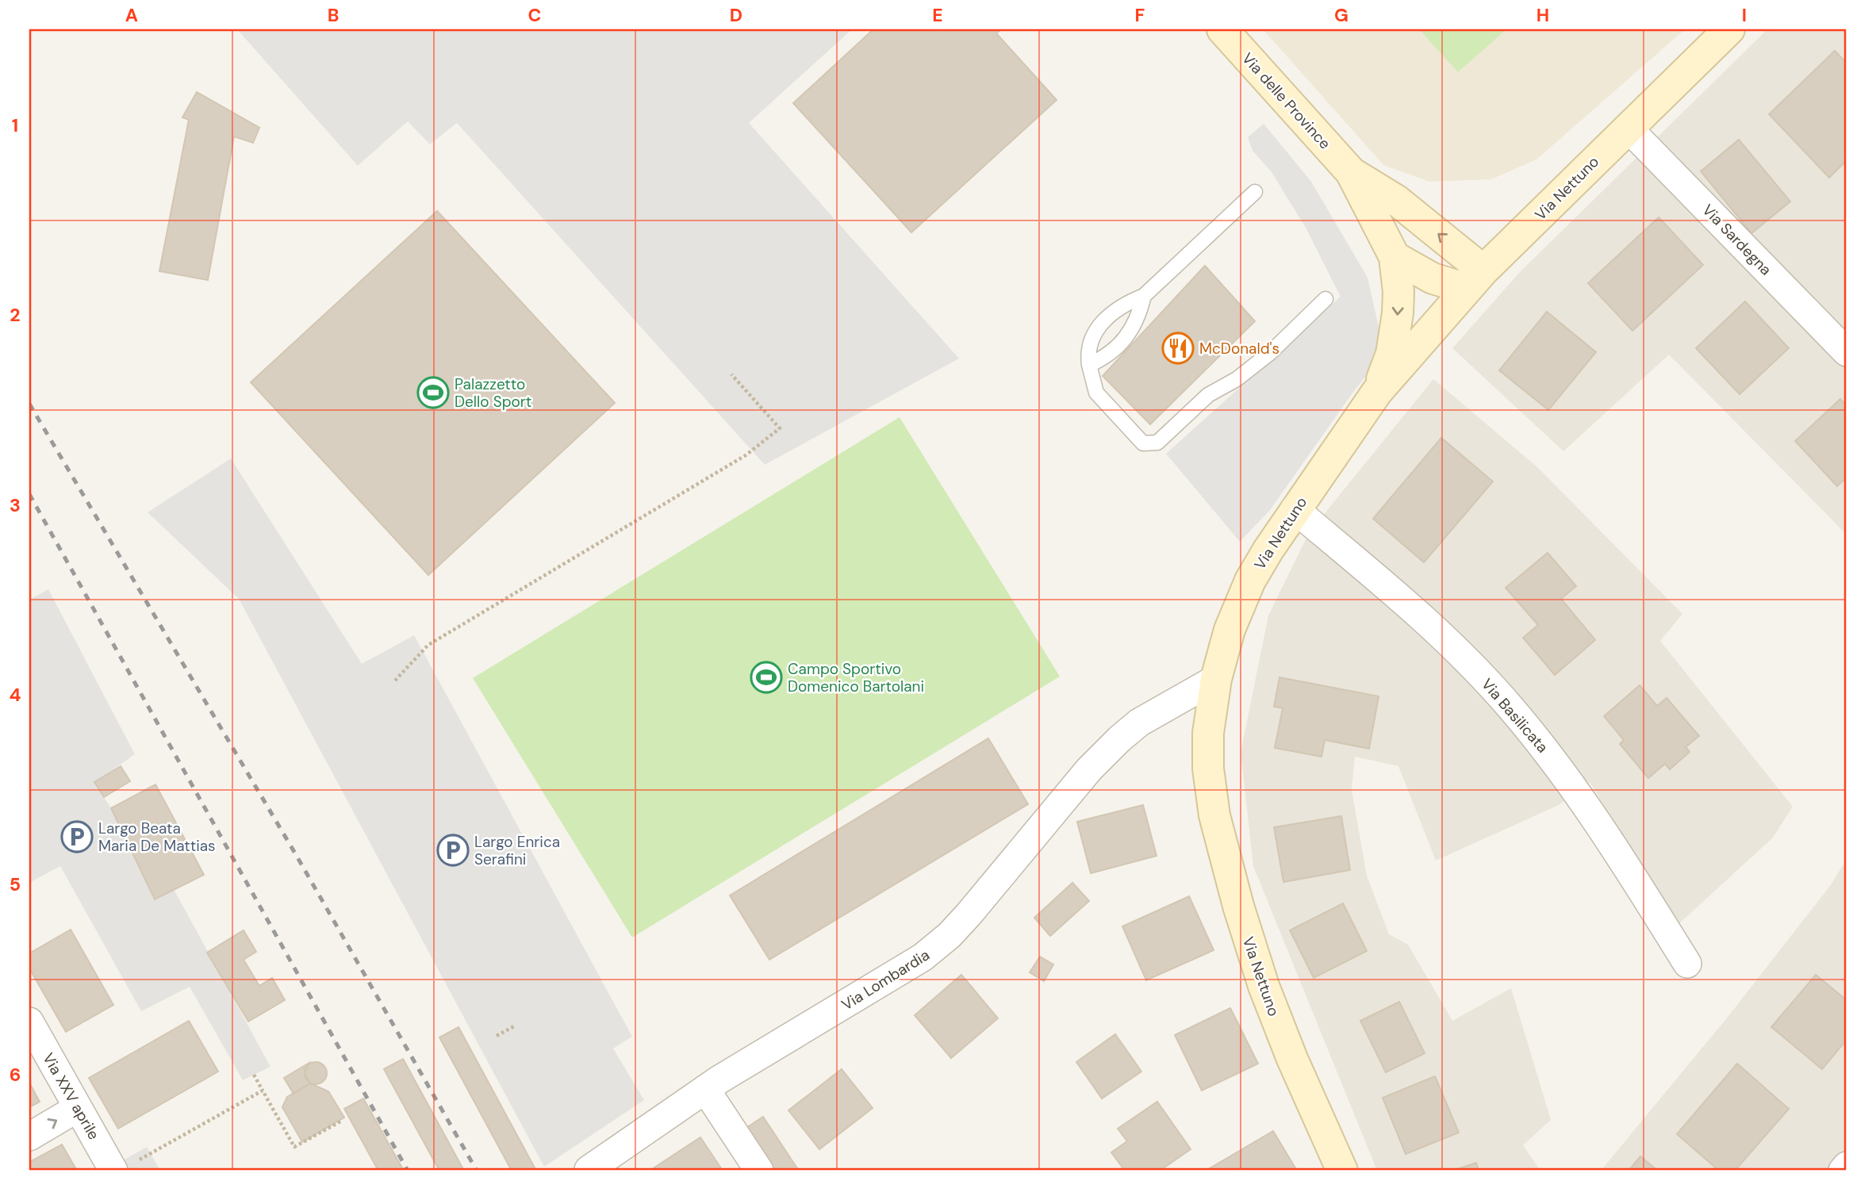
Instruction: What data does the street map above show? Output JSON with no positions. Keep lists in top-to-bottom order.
{
  "streets": {
    "street": [
      "Via delle Province",
      "Via Nettuno",
      "Via Sardegna",
      "Via Basilicata",
      "Via Lombardia",
      "Via XXV aprile"
    ]
  },
  "crossings": [
    ["Via delle Province", "Via Nettuno"],
    ["Via Nettuno", "Via Sardegna"],
    ["Via Nettuno", "Via Basilicata"],
    ["Via Nettuno", "Via Lombardia"]
  ],
  "places": {
    "restaurant": ["McDonald's"],
    "sports": ["Palazzetto Dello Sport", "Campo Sportivo Domenico Bartolani"],
    "parking": ["Largo Beata Maria De Mattias", "Largo Enrica Serafini"]
  },
  "grid": {
    "columns": [
      "A",
      "B",
      "C",
      "D",
      "E",
      "F",
      "G",
      "H",
      "I"
    ],
    "rows": [
      "1",
      "2",
      "3",
      "4",
      "5",
      "6"
    ]
  }
}
